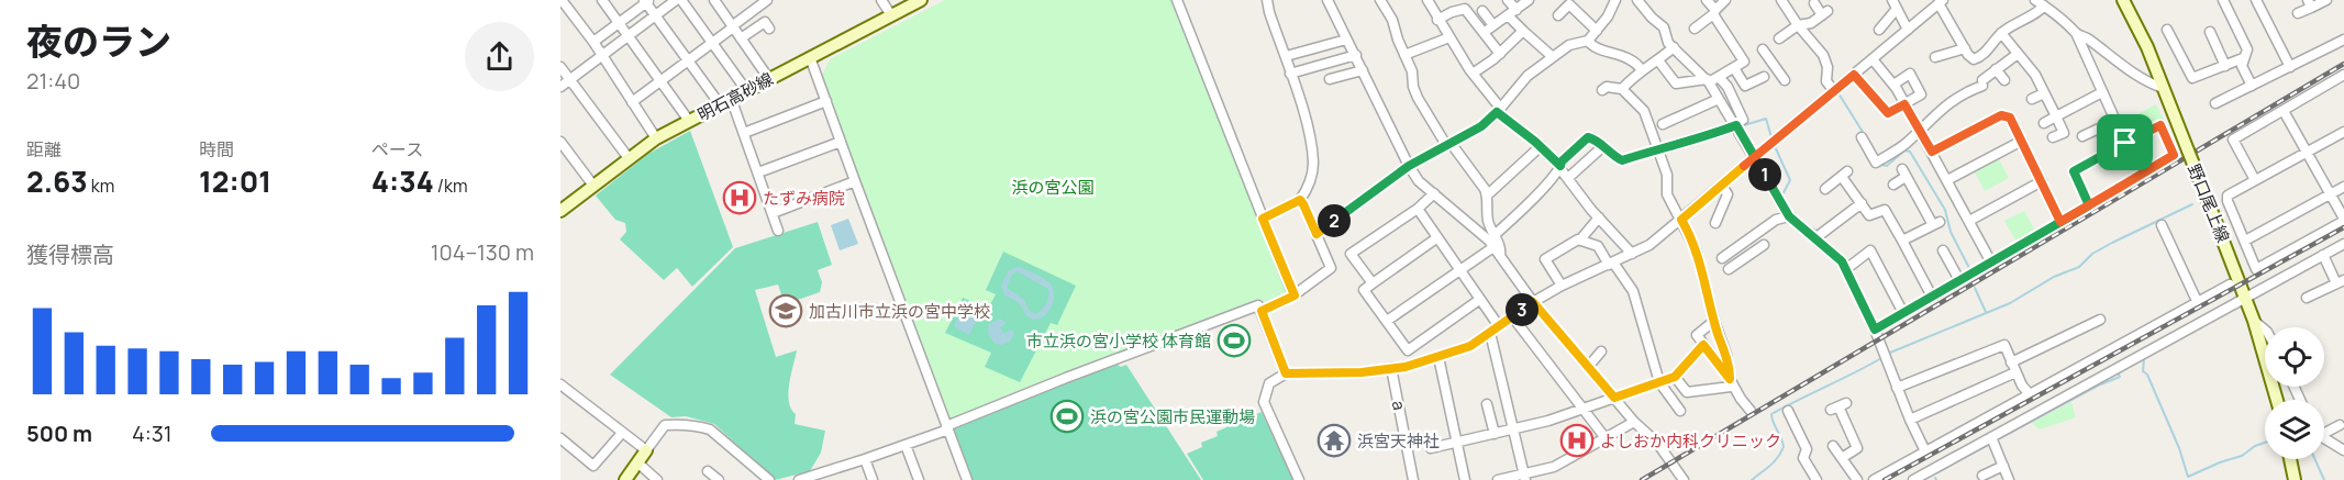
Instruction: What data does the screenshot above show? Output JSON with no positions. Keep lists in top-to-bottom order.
{
  "streets": {
    "main road": ["明石高砂線", "野口尾上線"],
    "street": ["a"]
  },
  "parks": ["浜の宮公園"],
  "places": {
    "hospital": ["たずみ病院", "よしおか内科クリニック"],
    "school or university": ["加古川市立浜の宮中学校"],
    "sports": ["市立浜の宮小学校 体育館", "浜の宮公園市民運動場"],
    "temple": ["浜宮天神社"]
  },
  "page": {
    "heading": ["夜のラン", "21:40"],
    "stats": [
      ["距離", "2.63 km"],
      ["時間", "12:01"],
      ["ペース", "4:34 /km"]
    ],
    "pins": ["1", "2", "3"],
    "chart": ["獲得標高", "104–130 m"],
    "list": [
      {
        "name": "500 m",
        "note": "4:31"
      }
    ]
  }
}
